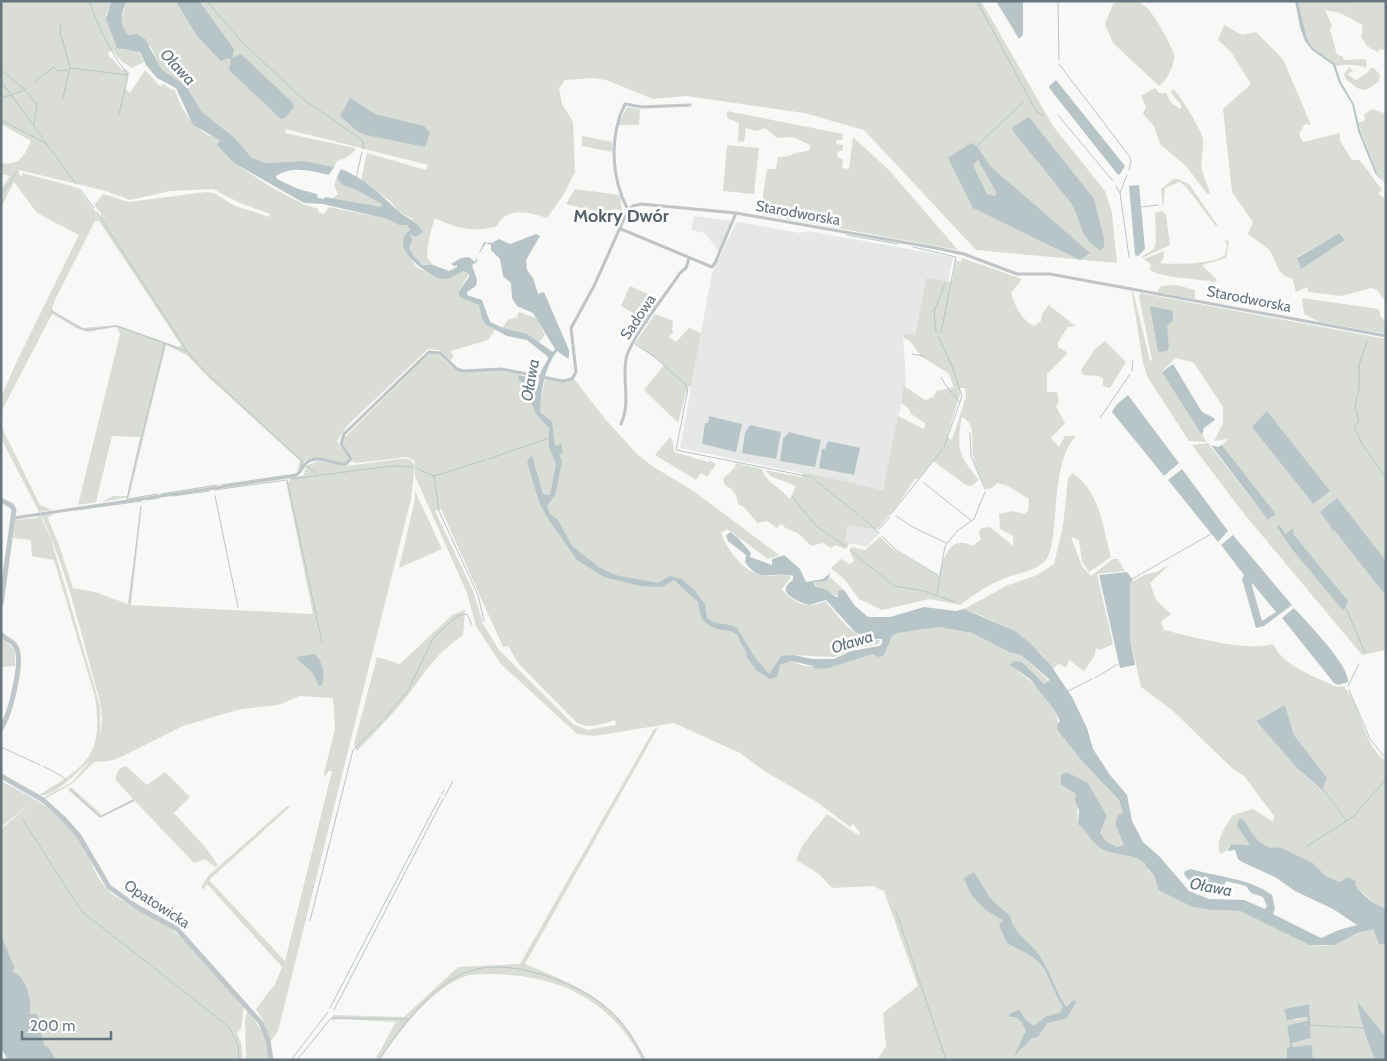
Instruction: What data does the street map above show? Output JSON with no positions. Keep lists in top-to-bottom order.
{
  "streets": {
    "street": ["Starodworska", "Sadowa", "Opatowicka"]
  },
  "districts": ["Mokry Dwór"],
  "water": ["Oława"],
  "scale_bar": "200 m"
}
